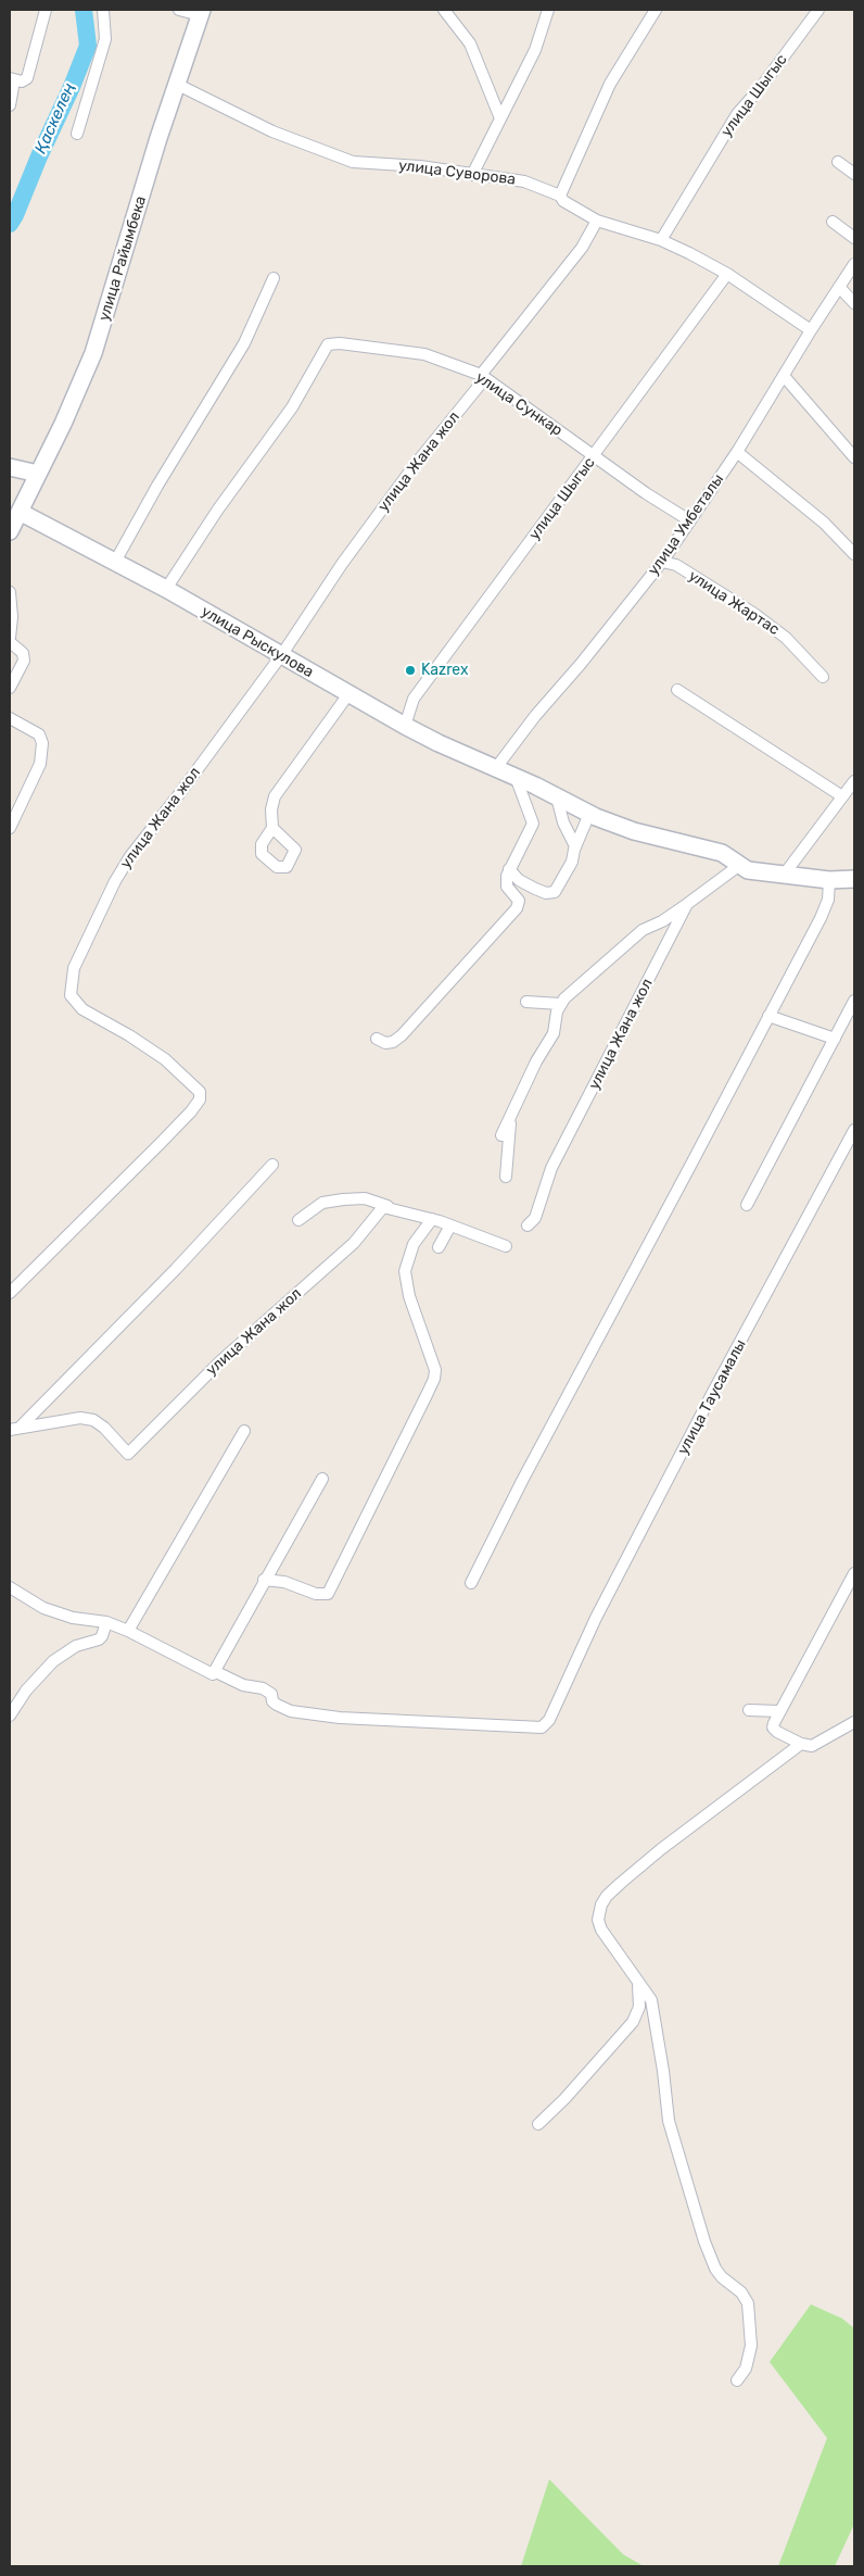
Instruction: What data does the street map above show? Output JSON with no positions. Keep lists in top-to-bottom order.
{
  "streets": {
    "street": [
      "улица Шыгыс",
      "улица Суворова",
      "улица Райымбека",
      "улица Сункар",
      "улица Жана жол",
      "улица Умбеталы",
      "улица Жартас",
      "улица Рыскулова",
      "улица Таусамалы"
    ]
  },
  "crossings": [
    ["улица Шыгыс", "улица Суворова"],
    ["улица Шыгыс", "улица Сункар"],
    ["улица Шыгыс", "улица Рыскулова"],
    ["улица Суворова", "улица Райымбека"],
    ["улица Суворова", "улица Жана жол"],
    ["улица Суворова", "улица Умбеталы"],
    ["улица Сункар", "улица Жана жол"],
    ["улица Сункар", "улица Умбеталы"],
    ["улица Сункар", "улица Рыскулова"],
    ["улица Жана жол", "улица Рыскулова"],
    ["улица Умбеталы", "улица Жартас"],
    ["улица Умбеталы", "улица Рыскулова"]
  ],
  "water": ["Қаскелең"],
  "places": ["Kazrex"]
}
